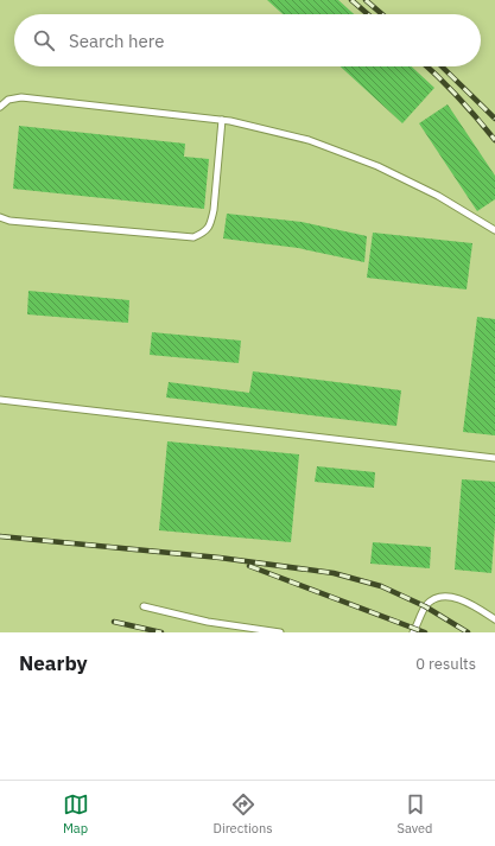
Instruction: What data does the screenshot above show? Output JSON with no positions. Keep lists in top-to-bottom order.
{
  "page": {
    "search": "Search here",
    "heading": ["Nearby", "0 results"],
    "nav": ["Map", "Directions", "Saved"]
  }
}
